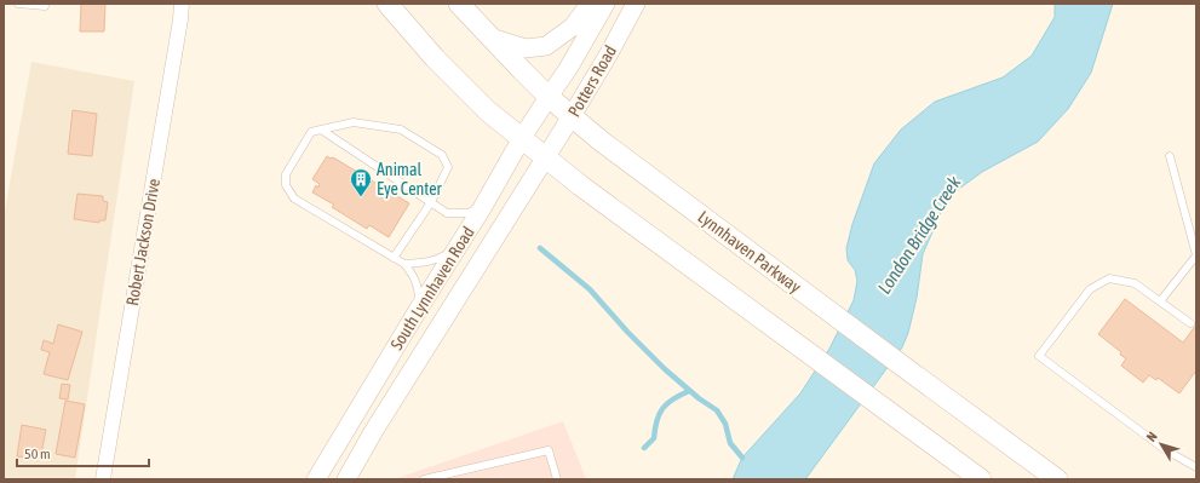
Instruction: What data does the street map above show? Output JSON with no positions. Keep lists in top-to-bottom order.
{
  "streets": {
    "main road": ["Lynnhaven Parkway"],
    "street": ["Potters Road", "Robert Jackson Drive", "South Lynnhaven Road"]
  },
  "crossings": [
    ["Potters Road", "Lynnhaven Parkway"],
    ["Potters Road", "South Lynnhaven Road"],
    ["Lynnhaven Parkway", "South Lynnhaven Road"]
  ],
  "water": ["London Bridge Creek"],
  "places": {
    "building": ["Animal Eye Center"]
  },
  "scale_bar": "50 m",
  "north": "top left"
}
